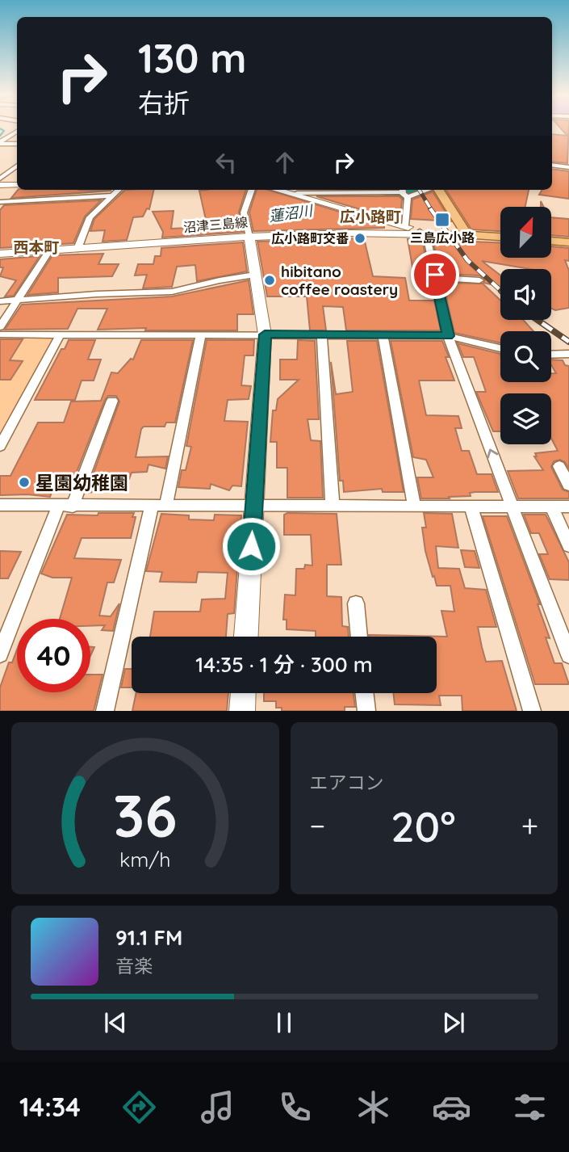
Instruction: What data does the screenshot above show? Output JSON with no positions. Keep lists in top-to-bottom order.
{
  "streets": {
    "street": ["沼津三島線"]
  },
  "districts": ["広小路町", "西本町"],
  "water": ["蓮沼川"],
  "places": {
    "transit": ["三島広小路"],
    "other": ["広小路町交番", "hibitano coffee roastery", "星園幼稚園"]
  },
  "north": "top right",
  "page": {
    "turn": ["130 m", "右折"],
    "limit": "40",
    "trip": "14:35 · 1 分 · 300 m",
    "tile": "エアコン",
    "heat": ["−", "20°", "+"],
    "song": ["91.1 FM", "音楽"],
    "tabs": "14:34",
    "gauge": ["36", "km/h"]
  }
}
